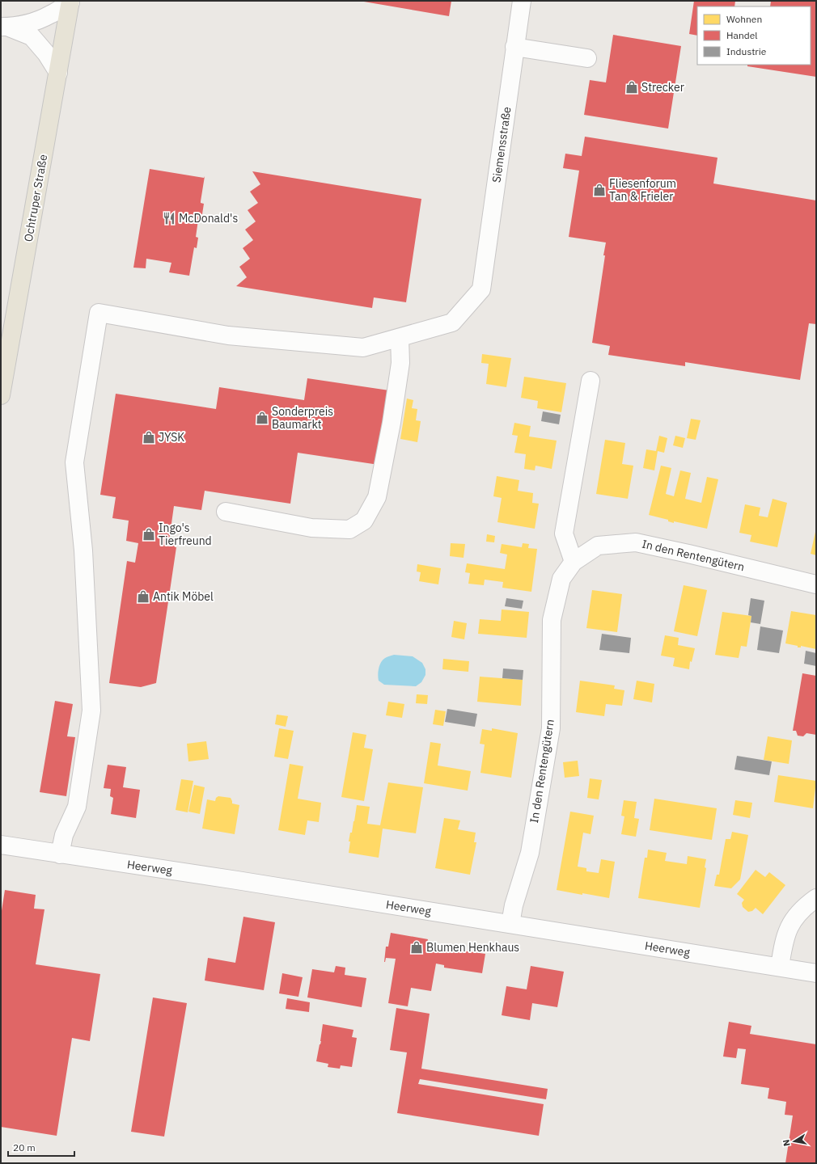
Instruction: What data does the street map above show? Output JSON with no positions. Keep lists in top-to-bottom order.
{
  "streets": {
    "main road": ["Ochtruper Straße"],
    "street": ["Siemensstraße", "In den Rentengütern", "Heerweg"]
  },
  "crossings": [
    ["In den Rentengütern", "Heerweg"]
  ],
  "places": {
    "shop": [
      "Strecker",
      "Fliesenforum Tan & Frieler",
      "Sonderpreis Baumarkt",
      "JYSK",
      "Ingo's Tierfreund",
      "Antik Möbel",
      "Blumen Henkhaus"
    ],
    "restaurant": ["McDonald's"]
  },
  "legend": ["Wohnen", "Handel", "Industrie"],
  "scale_bar": "20 m",
  "north": "left"
}
